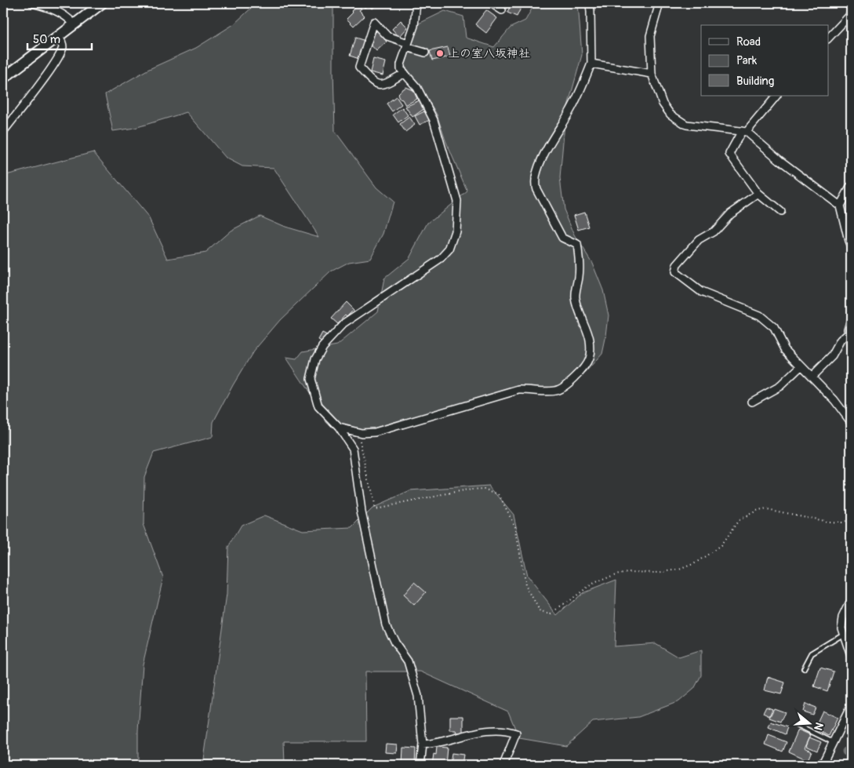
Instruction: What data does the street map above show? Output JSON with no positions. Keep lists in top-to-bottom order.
{
  "places": ["上の室八坂神社"],
  "legend": ["Road", "Park", "Building"],
  "scale_bar": "50 m",
  "north": "right"
}
